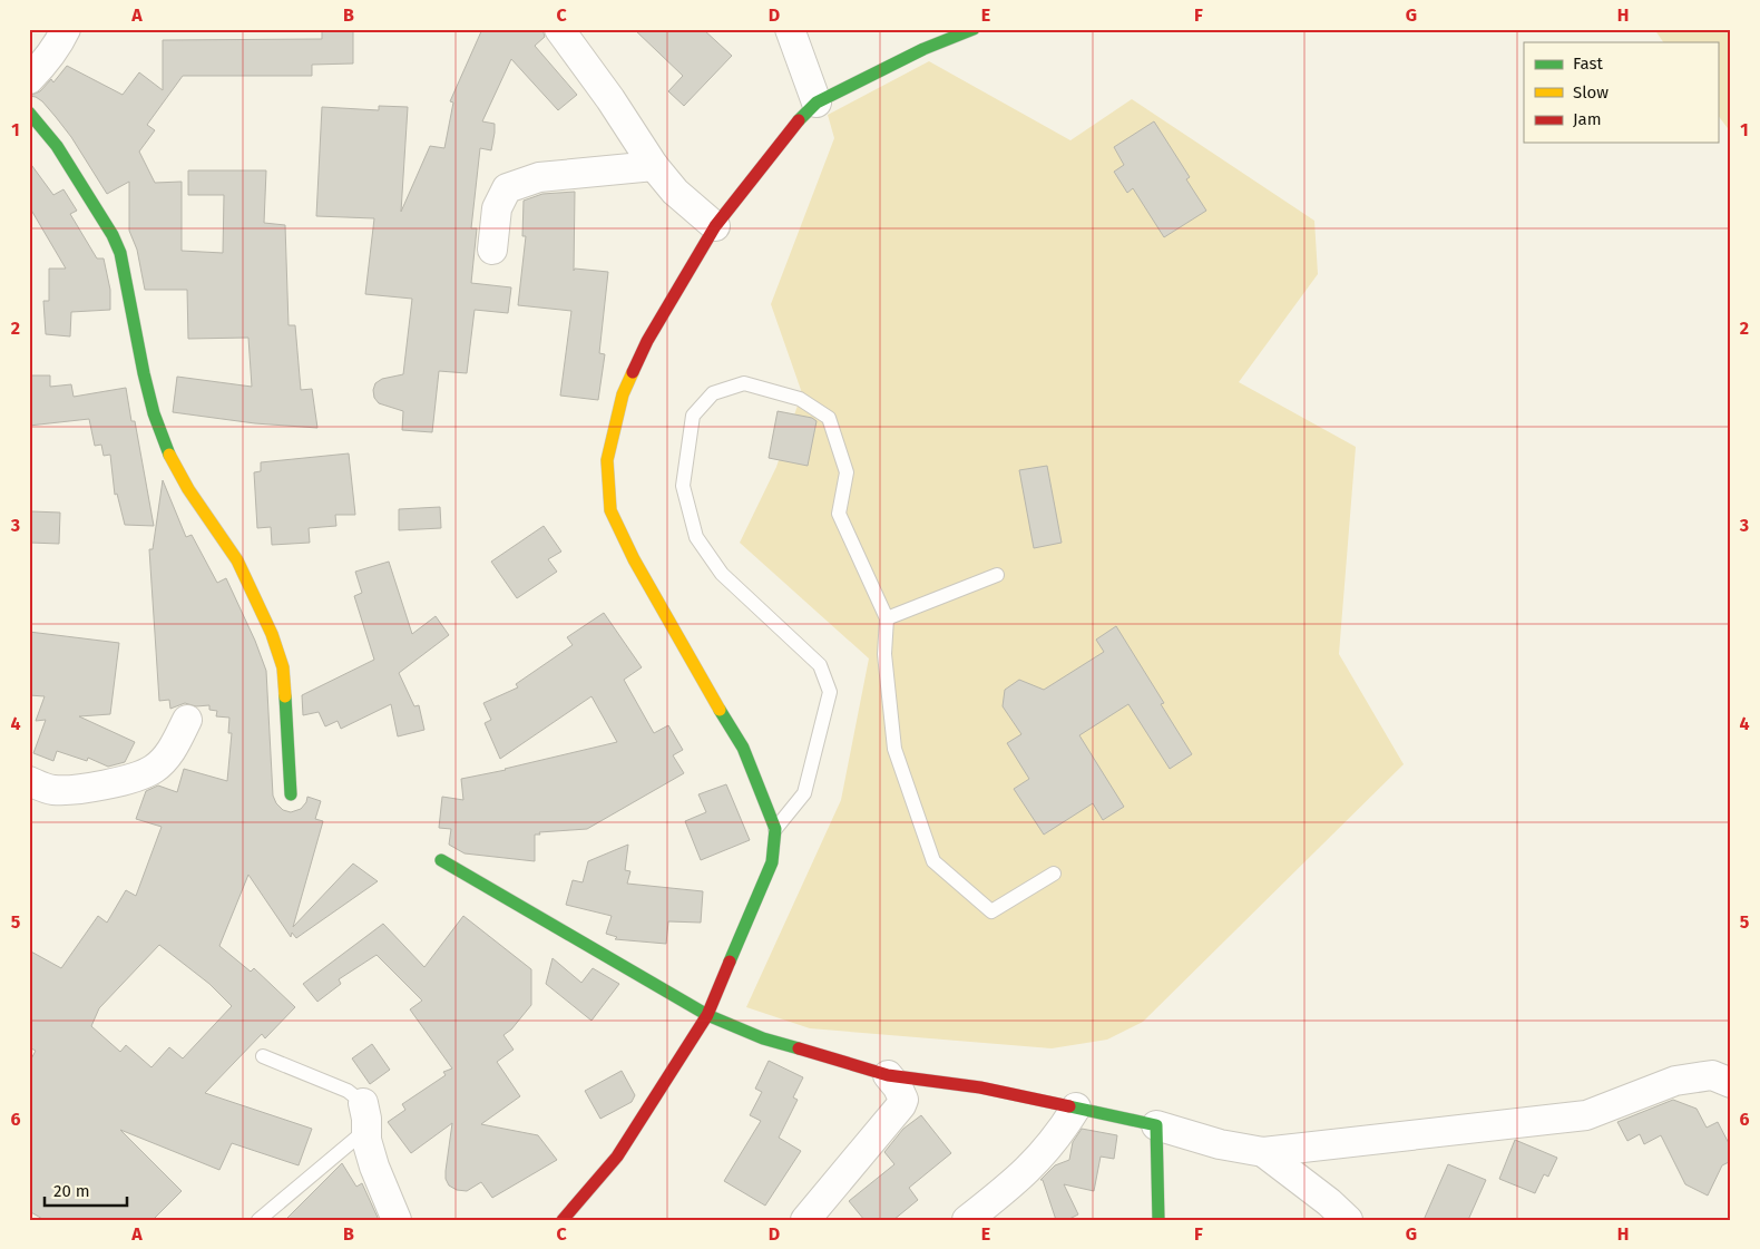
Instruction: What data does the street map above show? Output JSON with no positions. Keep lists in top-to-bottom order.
{
  "legend": ["Fast", "Slow", "Jam"],
  "scale_bar": "20 m",
  "grid": {
    "columns": [
      "A",
      "B",
      "C",
      "D",
      "E",
      "F",
      "G",
      "H"
    ],
    "rows": [
      "1",
      "2",
      "3",
      "4",
      "5",
      "6"
    ]
  }
}
